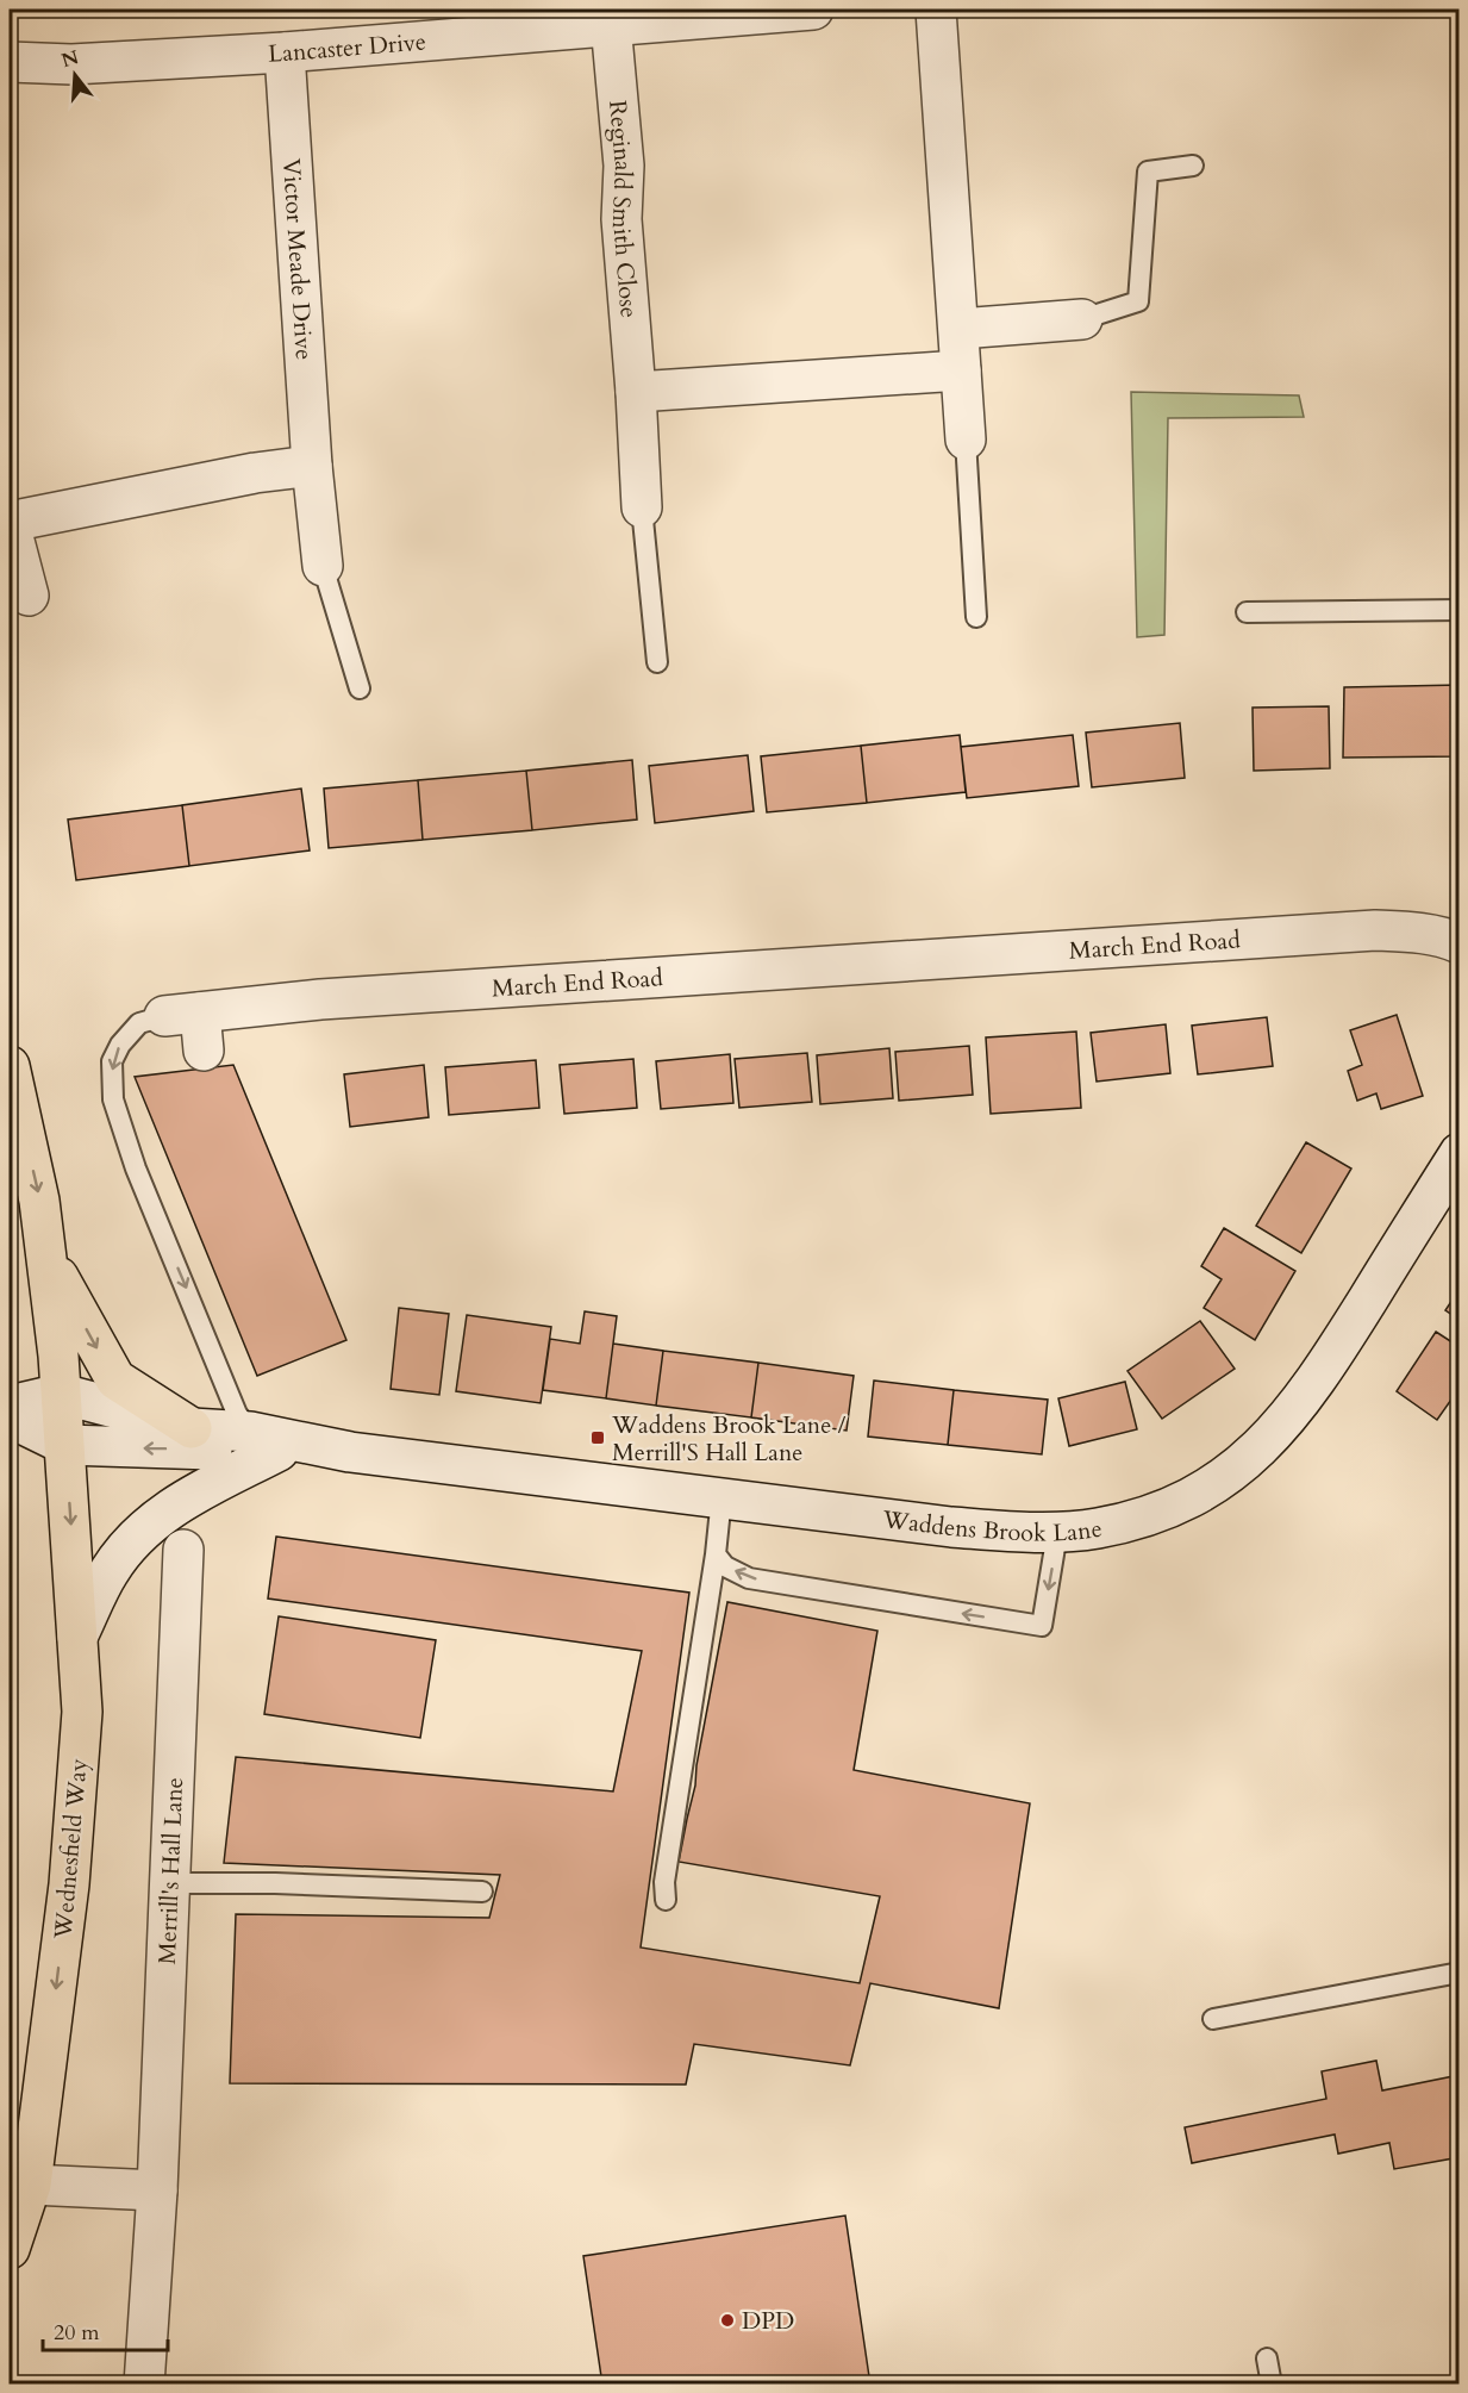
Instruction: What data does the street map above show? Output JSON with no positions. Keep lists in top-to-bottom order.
{
  "streets": {
    "main road": ["Wednesfield Way"],
    "street": [
      "Lancaster Drive",
      "Reginald Smith Close",
      "Victor Meade Drive",
      "March End Road",
      "Waddens Brook Lane",
      "Merrill's Hall Lane"
    ]
  },
  "crossings": [
    ["Lancaster Drive", "Reginald Smith Close"],
    ["Lancaster Drive", "Victor Meade Drive"],
    ["March End Road", "Waddens Brook Lane"]
  ],
  "one_way": ["Wednesfield Way"],
  "places": {
    "transit": ["Waddens Brook Lane / Merrill'S Hall Lane"],
    "other": ["DPD"]
  },
  "scale_bar": "20 m",
  "north": "top"
}
